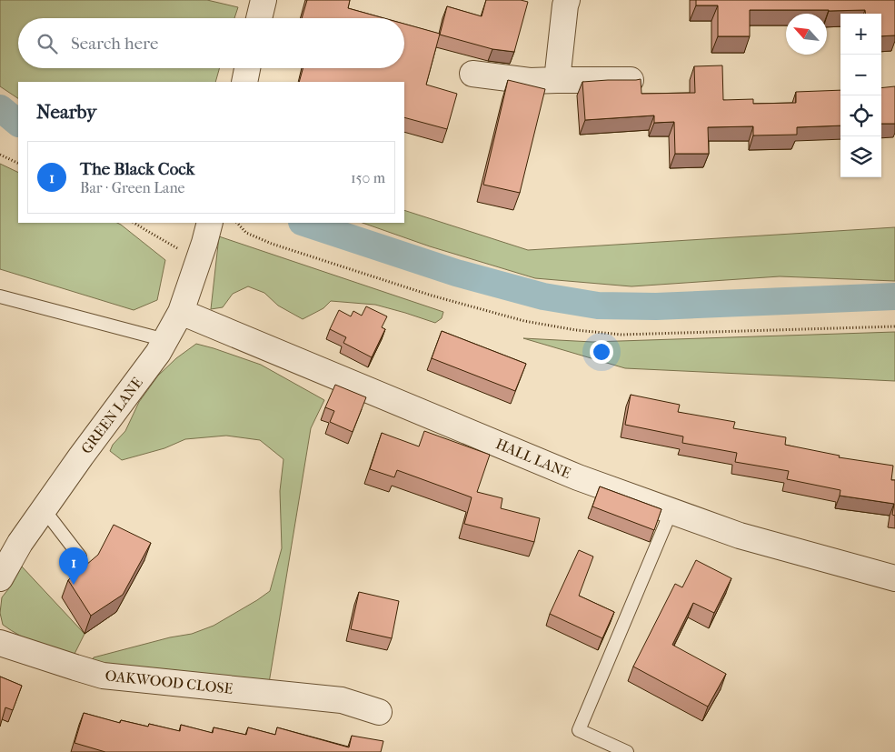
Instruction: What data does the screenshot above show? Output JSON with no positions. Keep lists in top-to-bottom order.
{
  "streets": {
    "street": ["GREEN LANE", "HALL LANE", "OAKWOOD CLOSE"]
  },
  "crossings": [
    ["GREEN LANE", "HALL LANE"]
  ],
  "north": "top left",
  "page": {
    "map_buttons": ["+", "−"],
    "search": "Search here",
    "heading": "Nearby",
    "list": [
      {
        "mark": "1",
        "name": "The Black Cock",
        "note": "Bar · Green Lane",
        "value": "150 m"
      }
    ],
    "pins": "1"
  }
}
